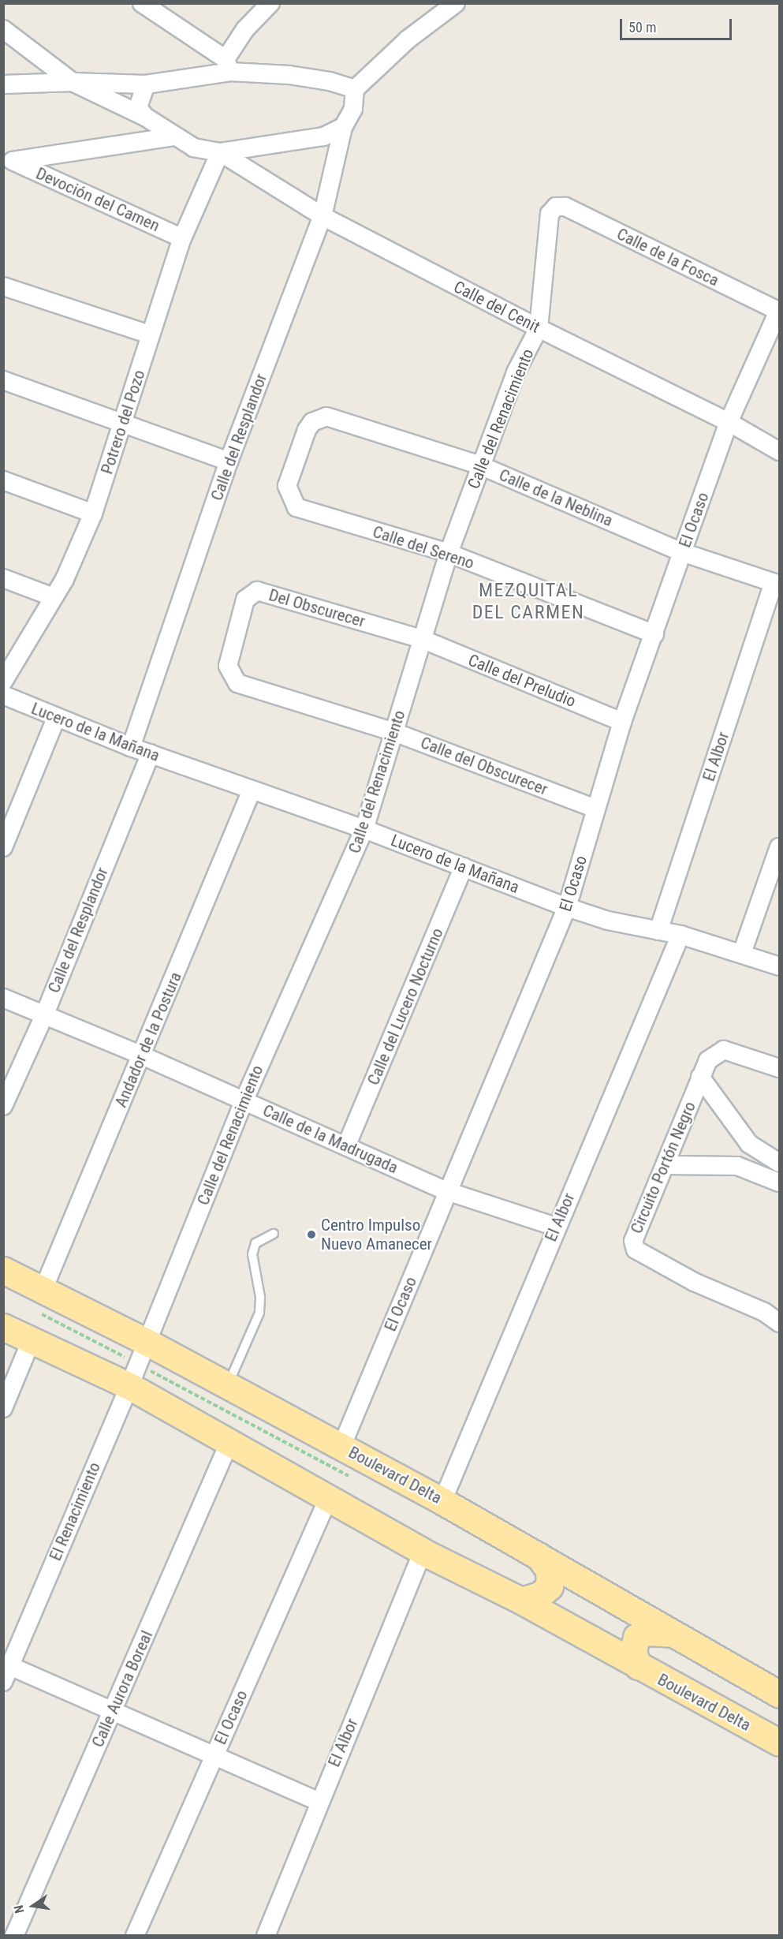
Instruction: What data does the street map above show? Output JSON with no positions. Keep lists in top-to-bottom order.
{
  "streets": {
    "main road": ["Boulevard Delta"],
    "street": [
      "Devoción del Camen",
      "Calle de la Fosca",
      "Calle del Cenit",
      "Calle del Renacimiento",
      "Potrero del Pozo",
      "Calle del Resplandor",
      "Calle de la Neblina",
      "El Ocaso",
      "Calle del Sereno",
      "Del Obscurecer",
      "Calle del Preludio",
      "Lucero de la Mañana",
      "El Albor",
      "Calle del Obscurecer",
      "Calle del Lucero Nocturno",
      "Andador de la Postura",
      "Calle de la Madrugada",
      "Circuito Portón Negro",
      "El Renacimiento",
      "Calle Aurora Boreal"
    ]
  },
  "crossings": [
    ["Devoción del Camen", "Potrero del Pozo"],
    ["Calle de la Fosca", "Calle del Renacimiento"],
    ["Calle de la Fosca", "El Ocaso"],
    ["Calle del Cenit", "Calle del Renacimiento"],
    ["Calle del Cenit", "Potrero del Pozo"],
    ["Calle del Cenit", "Calle del Resplandor"],
    ["Calle del Cenit", "El Ocaso"],
    ["Calle del Renacimiento", "Calle de la Neblina"],
    ["Calle del Renacimiento", "Calle del Sereno"],
    ["Calle del Renacimiento", "Del Obscurecer"],
    ["Calle del Renacimiento", "Calle del Preludio"],
    ["Calle del Renacimiento", "Lucero de la Mañana"],
    ["Calle del Renacimiento", "Calle del Obscurecer"],
    ["Calle del Renacimiento", "Calle de la Madrugada"],
    ["Calle del Renacimiento", "Boulevard Delta"],
    ["Calle del Renacimiento", "El Renacimiento"],
    ["Calle del Resplandor", "Lucero de la Mañana"],
    ["Calle del Resplandor", "Calle de la Madrugada"],
    ["Calle de la Neblina", "El Ocaso"],
    ["Calle de la Neblina", "Calle del Sereno"],
    ["Calle de la Neblina", "El Albor"],
    ["El Ocaso", "Calle del Sereno"],
    ["El Ocaso", "Calle del Preludio"],
    ["El Ocaso", "Lucero de la Mañana"],
    ["El Ocaso", "Calle del Obscurecer"],
    ["El Ocaso", "Calle de la Madrugada"],
    ["El Ocaso", "Boulevard Delta"],
    ["Del Obscurecer", "Calle del Preludio"],
    ["Del Obscurecer", "Calle del Obscurecer"],
    ["Lucero de la Mañana", "El Albor"],
    ["Lucero de la Mañana", "Calle del Lucero Nocturno"],
    ["Lucero de la Mañana", "Andador de la Postura"],
    ["El Albor", "Calle de la Madrugada"],
    ["El Albor", "Boulevard Delta"],
    ["Calle del Lucero Nocturno", "Calle de la Madrugada"],
    ["Andador de la Postura", "Calle de la Madrugada"],
    ["Andador de la Postura", "Boulevard Delta"],
    ["Boulevard Delta", "El Renacimiento"],
    ["Boulevard Delta", "Calle Aurora Boreal"]
  ],
  "districts": ["MEZQUITAL DEL CARMEN"],
  "places": ["Centro Impulso Nuevo Amanecer"],
  "scale_bar": "50 m",
  "north": "left"
}
